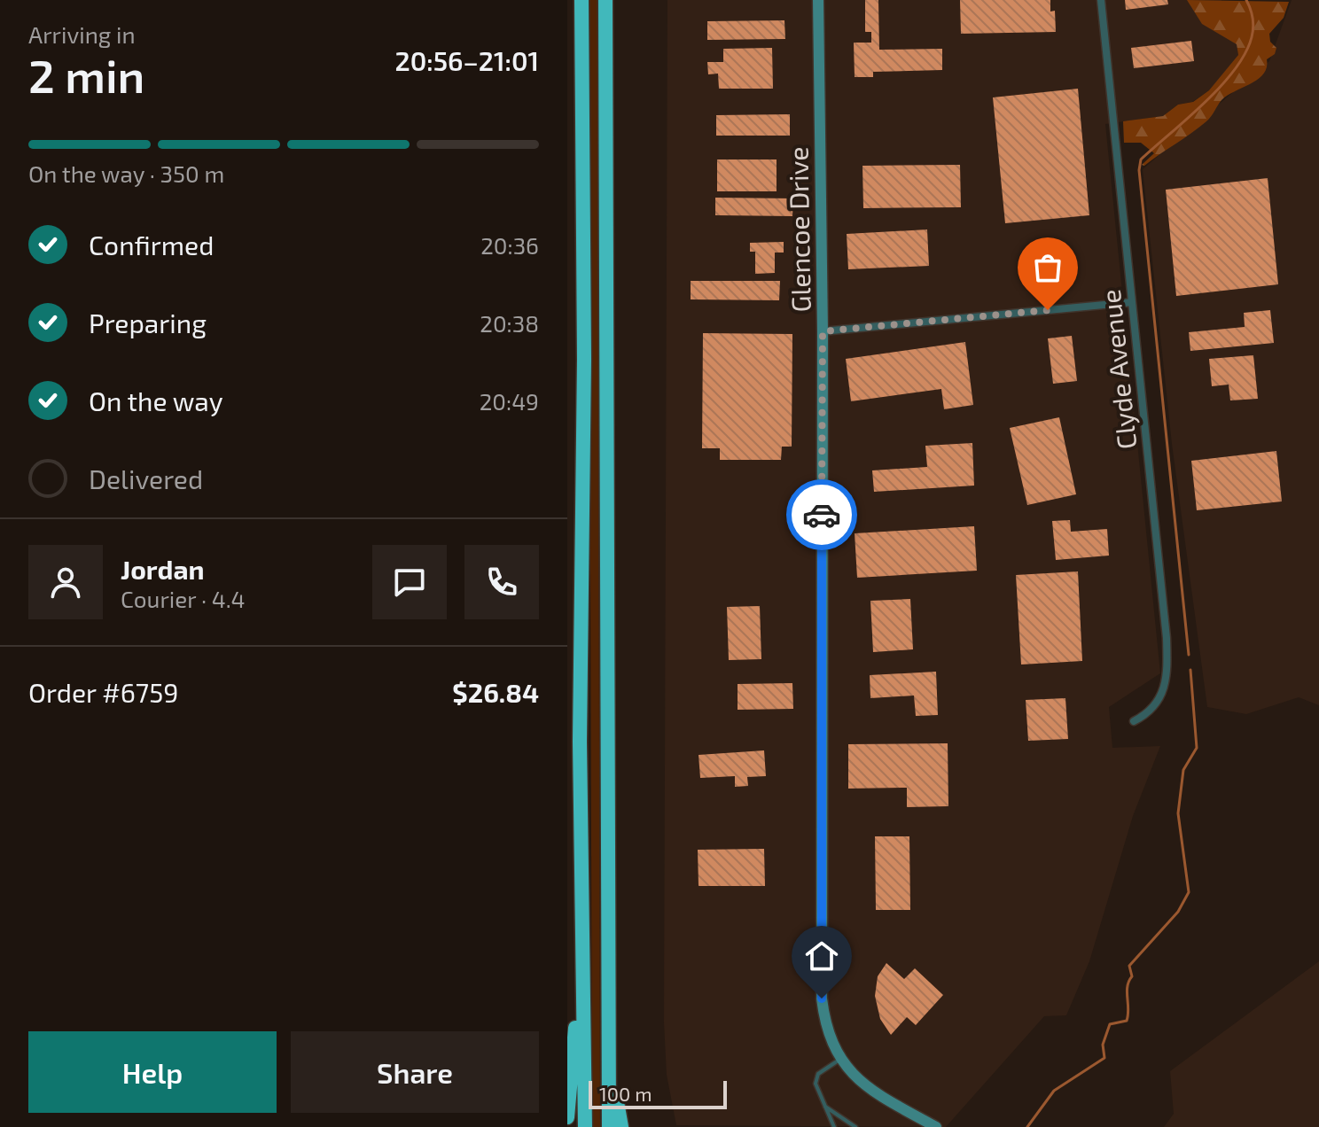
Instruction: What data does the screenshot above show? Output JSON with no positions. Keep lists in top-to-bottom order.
{
  "streets": {
    "street": ["Glencoe Drive", "Clyde Avenue"]
  },
  "scale_bar": "100 m",
  "page": {
    "heading": ["2 min", "Arriving in", "20:56–21:01"],
    "panel": [
      "Jordan",
      "Courier · 4.4",
      "Order #6759",
      "$26.84"
    ],
    "bar": "On the way · 350 m",
    "list": [
      ["Confirmed", "20:36"],
      ["Preparing", "20:38"],
      ["On the way", "20:49"],
      "Delivered"
    ],
    "buttons": ["Help", "Share"],
    "scale": "100 m"
  }
}
